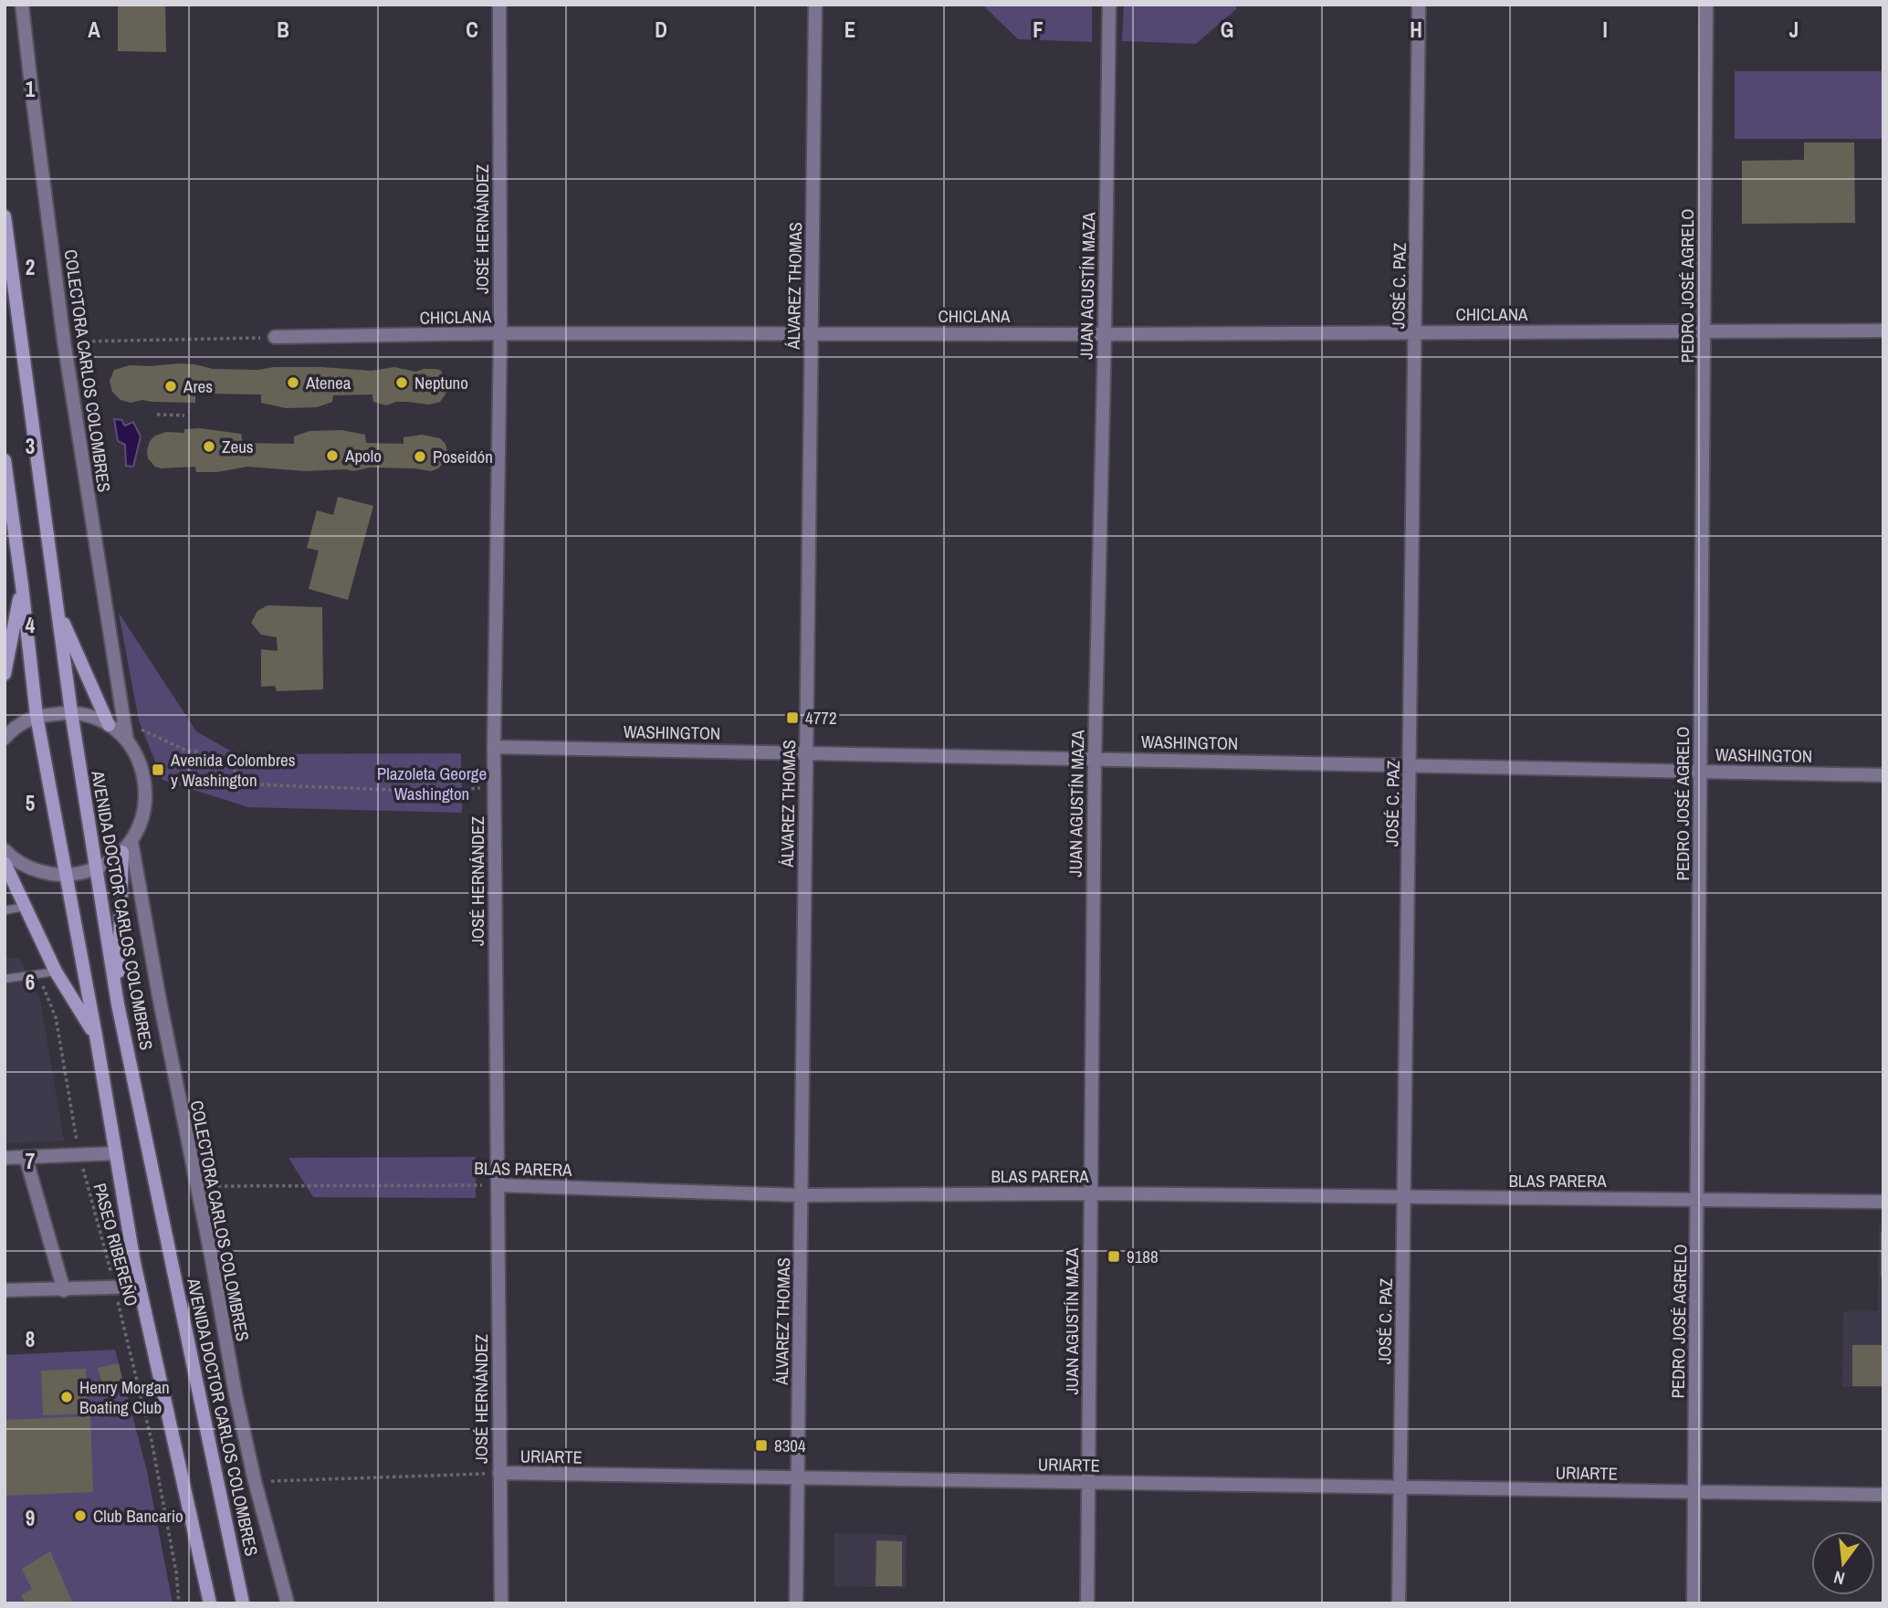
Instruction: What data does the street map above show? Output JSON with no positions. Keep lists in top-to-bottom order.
{
  "streets": {
    "main road": ["AVENIDA DOCTOR CARLOS COLOMBRES"],
    "street": [
      "JOSÉ HERNÁNDEZ",
      "ÁLVAREZ THOMAS",
      "JUAN AGUSTÍN MAZA",
      "JOSÉ C. PAZ",
      "PEDRO JOSÉ AGRELO",
      "CHICLANA",
      "COLECTORA CARLOS COLOMBRES",
      "WASHINGTON",
      "BLAS PARERA",
      "URIARTE"
    ],
    "path": ["PASEO RIBEREÑO"]
  },
  "crossings": [
    ["JOSÉ HERNÁNDEZ", "CHICLANA"],
    ["JOSÉ HERNÁNDEZ", "WASHINGTON"],
    ["JOSÉ HERNÁNDEZ", "BLAS PARERA"],
    ["JOSÉ HERNÁNDEZ", "URIARTE"],
    ["ÁLVAREZ THOMAS", "CHICLANA"],
    ["ÁLVAREZ THOMAS", "WASHINGTON"],
    ["ÁLVAREZ THOMAS", "BLAS PARERA"],
    ["ÁLVAREZ THOMAS", "URIARTE"],
    ["JUAN AGUSTÍN MAZA", "CHICLANA"],
    ["JUAN AGUSTÍN MAZA", "WASHINGTON"],
    ["JUAN AGUSTÍN MAZA", "BLAS PARERA"],
    ["JUAN AGUSTÍN MAZA", "URIARTE"],
    ["JOSÉ C. PAZ", "CHICLANA"],
    ["JOSÉ C. PAZ", "WASHINGTON"],
    ["JOSÉ C. PAZ", "BLAS PARERA"],
    ["JOSÉ C. PAZ", "URIARTE"],
    ["PEDRO JOSÉ AGRELO", "CHICLANA"],
    ["PEDRO JOSÉ AGRELO", "WASHINGTON"],
    ["PEDRO JOSÉ AGRELO", "BLAS PARERA"],
    ["PEDRO JOSÉ AGRELO", "URIARTE"],
    ["COLECTORA CARLOS COLOMBRES", "BLAS PARERA"],
    ["COLECTORA CARLOS COLOMBRES", "URIARTE"]
  ],
  "parks": ["Plazoleta George Washington"],
  "places": {
    "other": [
      "Atenea",
      "Neptuno",
      "Ares",
      "Zeus",
      "Apolo",
      "Poseidón",
      "Henry Morgan Boating Club",
      "Club Bancario"
    ],
    "transit": [
      "4772",
      "Avenida Colombres y Washington",
      "9188",
      "8304"
    ]
  },
  "north": "bottom",
  "grid": {
    "columns": [
      "A",
      "B",
      "C",
      "D",
      "E",
      "F",
      "G",
      "H",
      "I",
      "J"
    ],
    "rows": [
      "1",
      "2",
      "3",
      "4",
      "5",
      "6",
      "7",
      "8",
      "9"
    ]
  }
}
